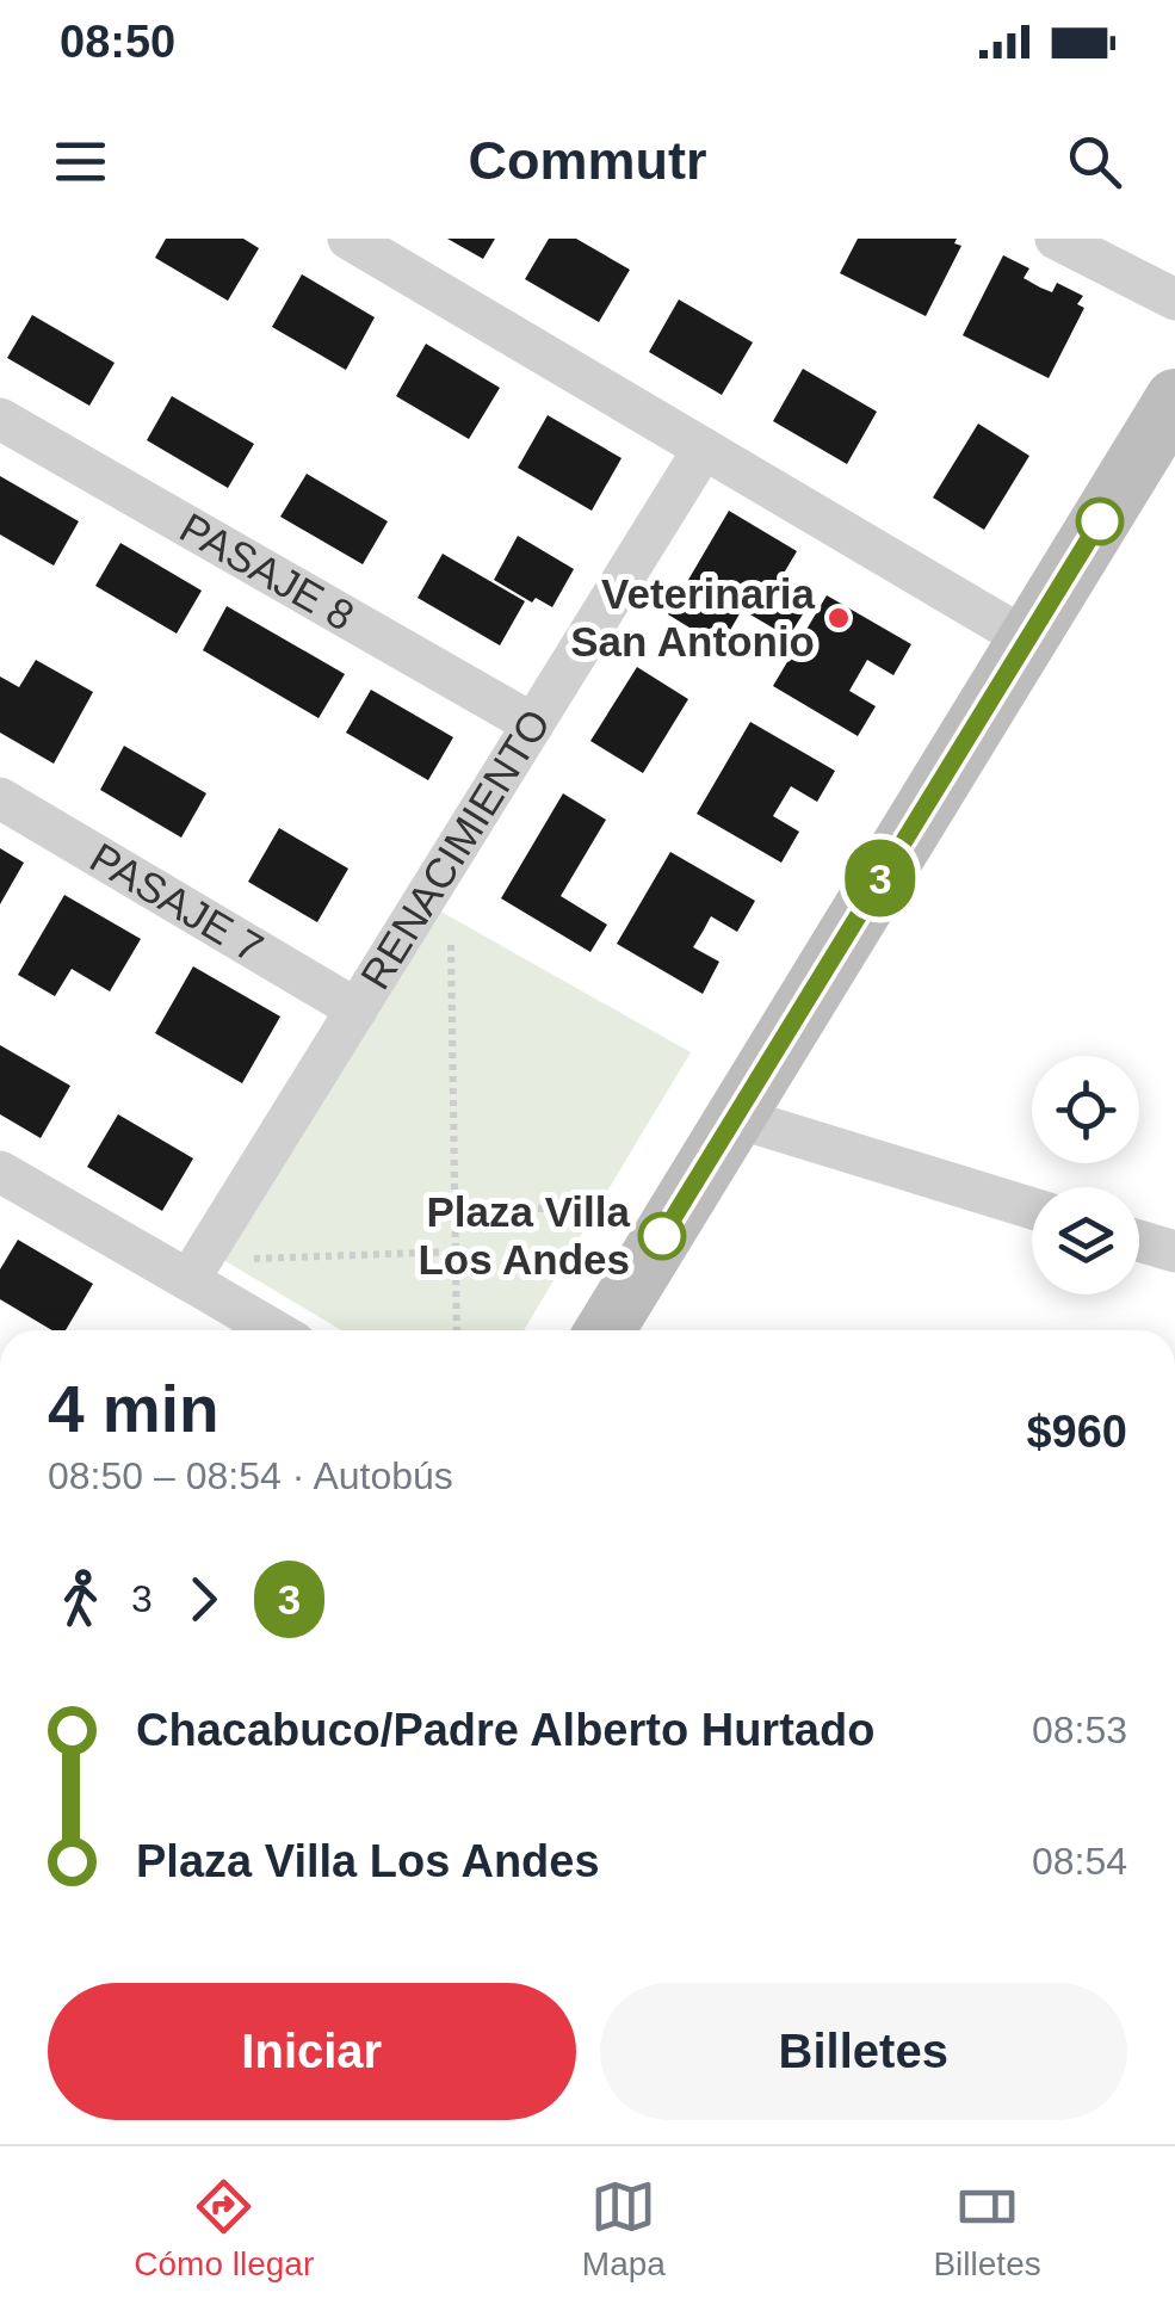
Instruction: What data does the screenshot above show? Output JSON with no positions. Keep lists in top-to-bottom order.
{
  "streets": {
    "street": ["PASAJE 8", "RENACIMIENTO", "PASAJE 7"]
  },
  "crossings": [
    ["PASAJE 8", "RENACIMIENTO"],
    ["RENACIMIENTO", "PASAJE 7"]
  ],
  "places": ["Veterinaria San Antonio", "Plaza Villa Los Andes"],
  "lines": ["bus line 3"],
  "page": {
    "status": "08:50",
    "header": "Commutr",
    "on_map": "3",
    "heading": ["4 min", "08:50 – 08:54 · Autobús", "$960"],
    "legs": ["3", "3"],
    "list": [
      {
        "name": "Chacabuco/Padre Alberto Hurtado",
        "value": "08:53"
      },
      {
        "name": "Plaza Villa Los Andes",
        "value": "08:54"
      }
    ],
    "buttons": ["Iniciar", "Billetes"],
    "tabs": ["Cómo llegar", "Mapa", "Billetes"]
  }
}
